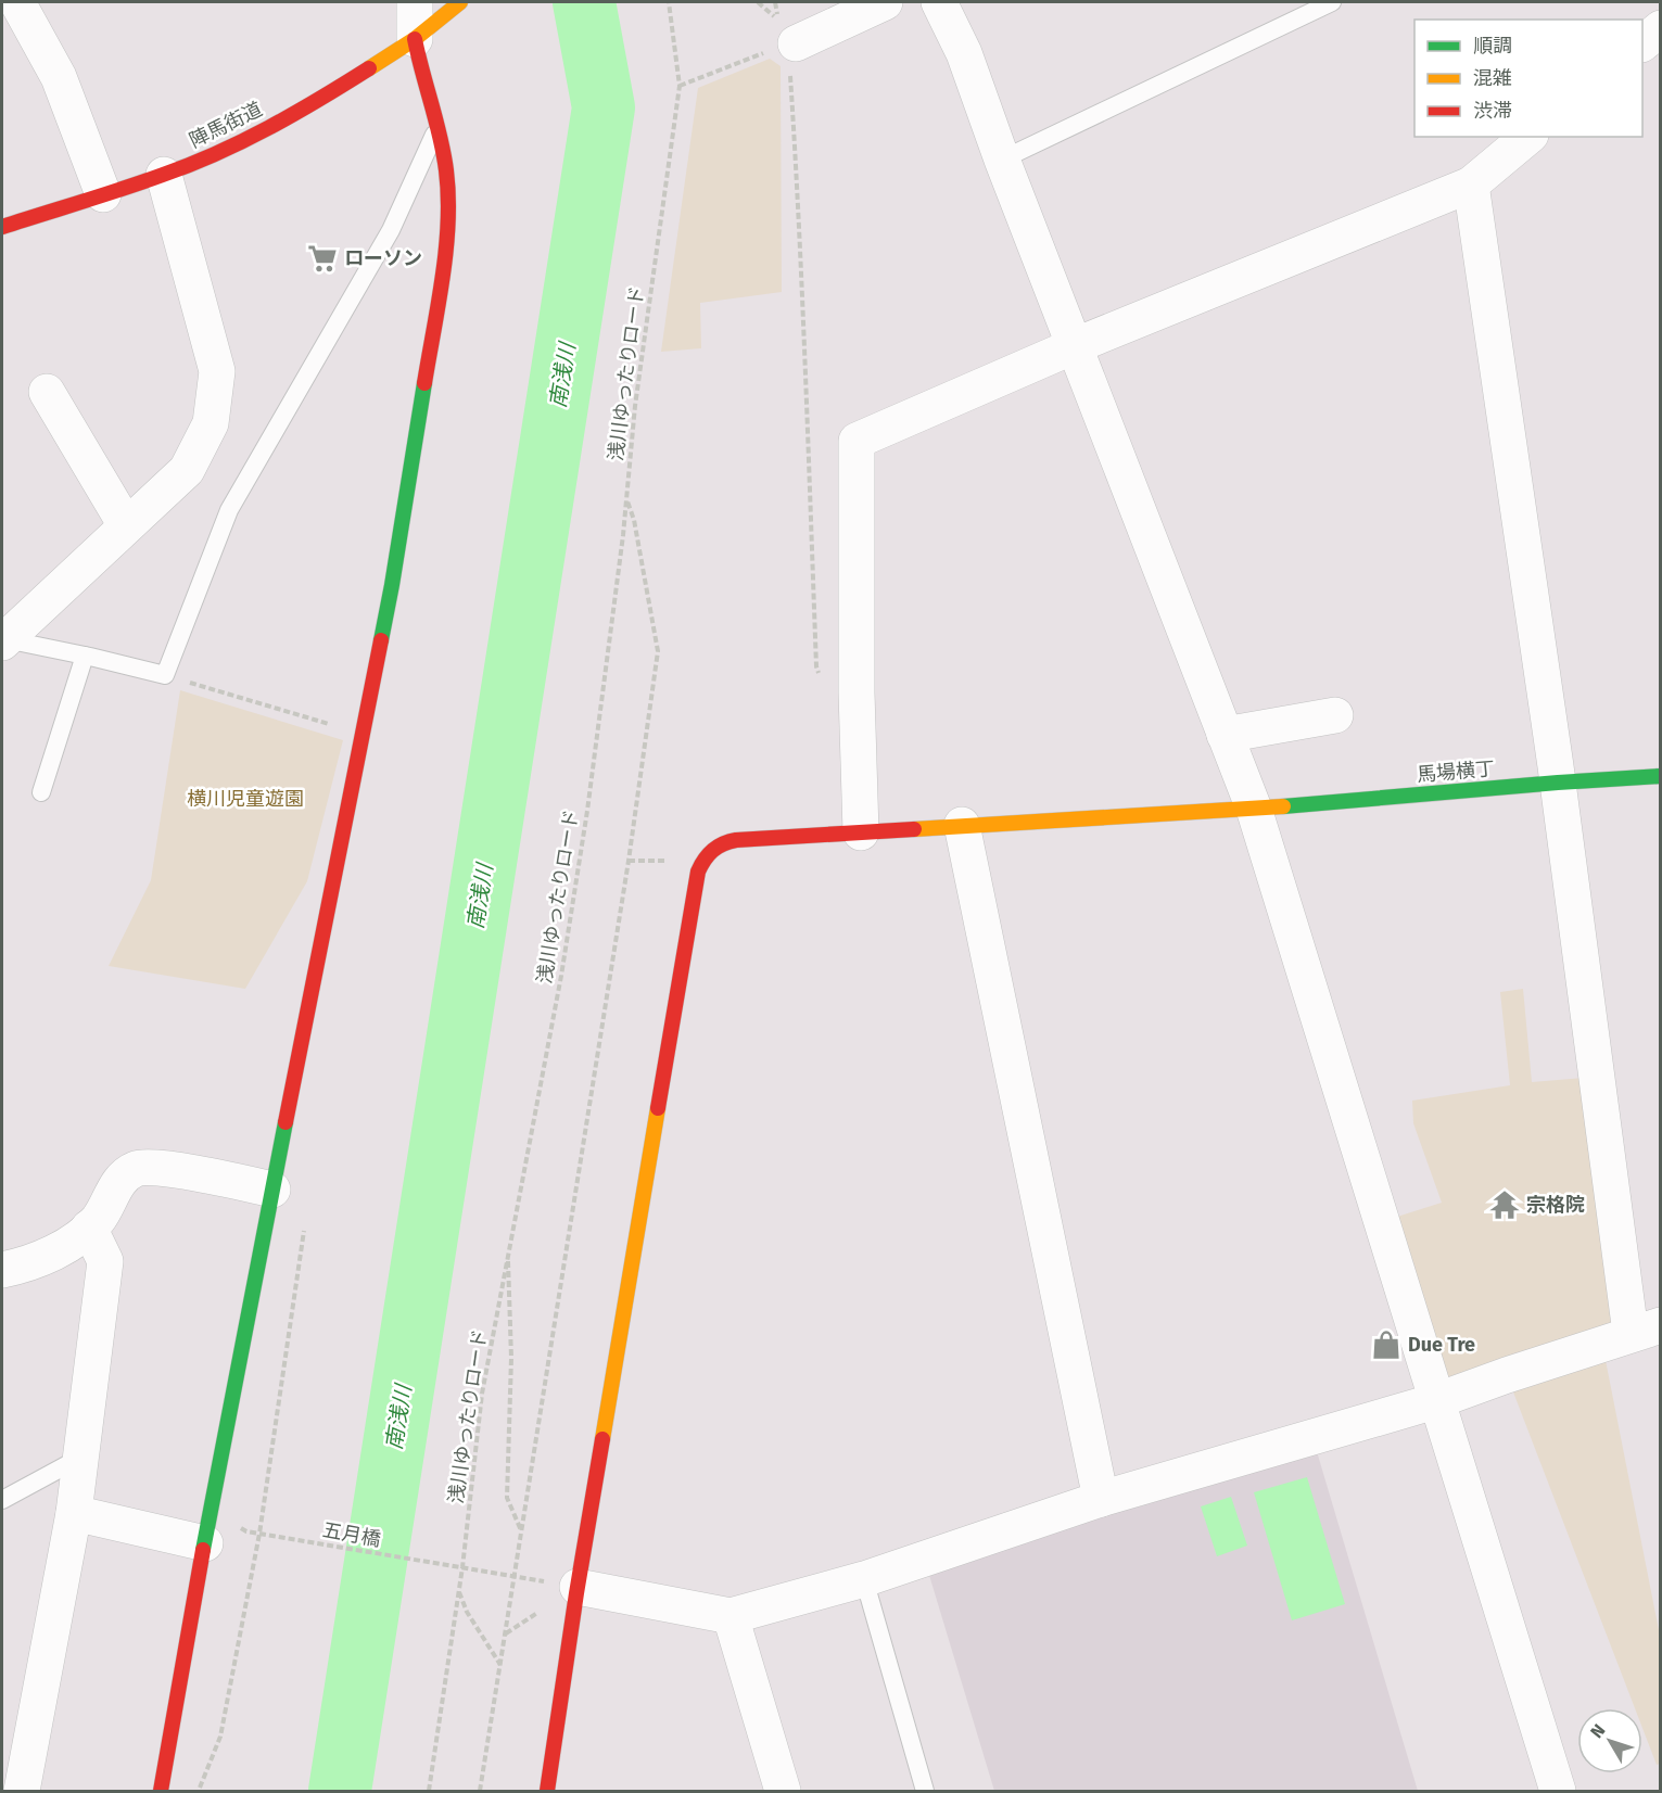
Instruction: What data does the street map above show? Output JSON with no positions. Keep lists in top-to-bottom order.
{
  "streets": {
    "street": ["陣馬街道", "馬場横丁"],
    "path": ["浅川ゆったりロード", "五月橋"]
  },
  "crossings": [
    ["浅川ゆったりロード", "五月橋"],
    ["馬場横丁", "五月橋"]
  ],
  "water": ["南浅川"],
  "parks": ["横川児童遊園"],
  "places": {
    "supermarket": ["ローソン"],
    "temple": ["宗格院"],
    "shop": ["Due Tre"]
  },
  "legend": ["順調", "混雑", "渋滞"],
  "north": "top left"
}
